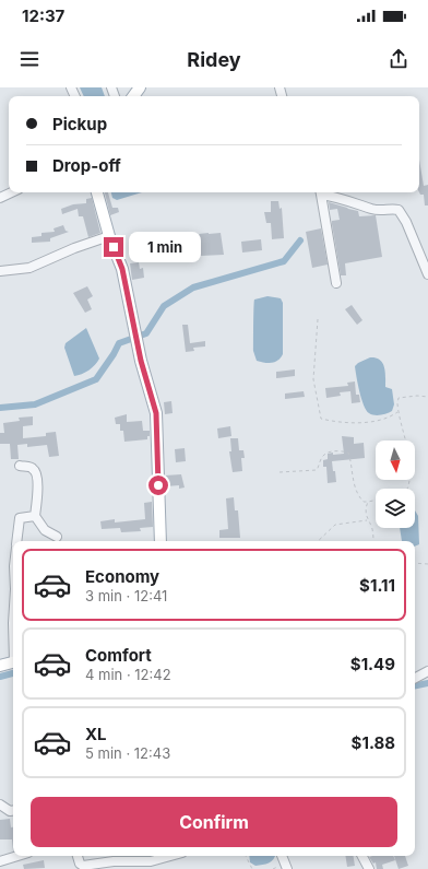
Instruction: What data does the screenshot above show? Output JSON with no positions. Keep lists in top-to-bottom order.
{
  "north": "bottom",
  "page": {
    "status": "12:37",
    "header": "Ridey",
    "banner": ["Pickup", "Drop-off"],
    "bubble": "1 min",
    "list": [
      {
        "name": "Economy",
        "note": "3 min · 12:41",
        "value": "$1.11"
      },
      {
        "name": "Comfort",
        "note": "4 min · 12:42",
        "value": "$1.49"
      },
      {
        "name": "XL",
        "note": "5 min · 12:43",
        "value": "$1.88"
      }
    ],
    "buttons": "Confirm"
  }
}
